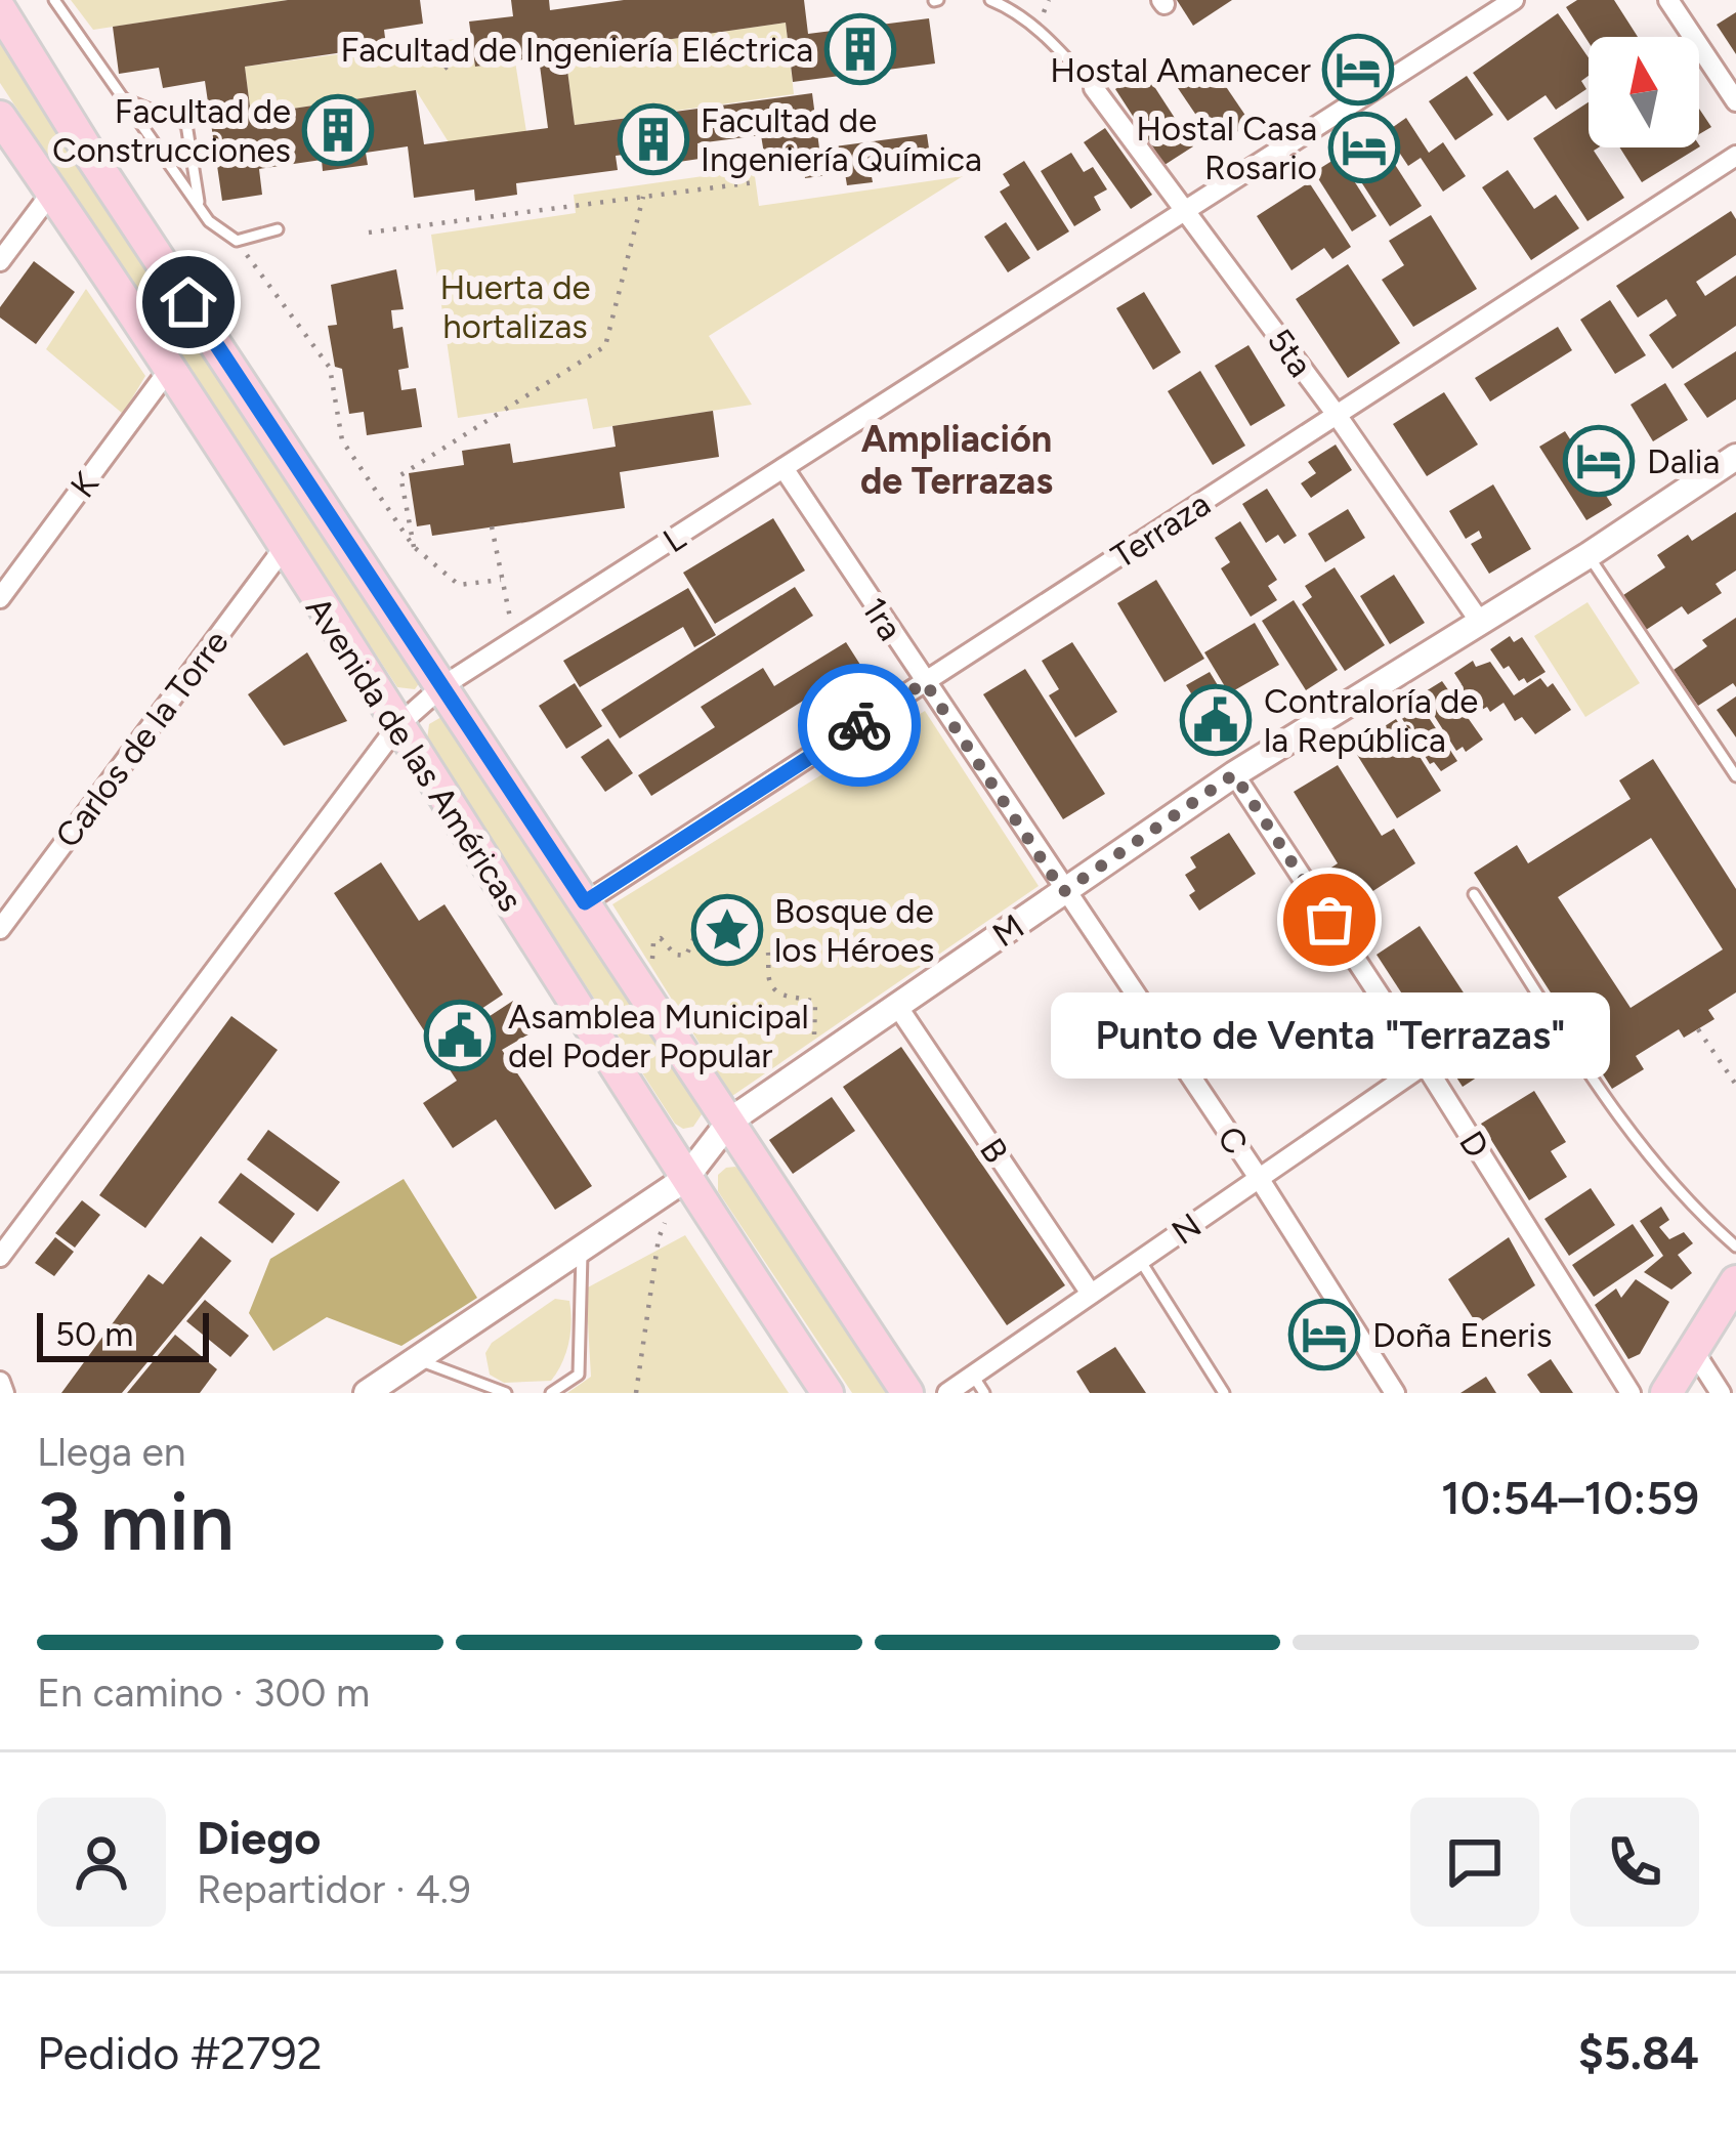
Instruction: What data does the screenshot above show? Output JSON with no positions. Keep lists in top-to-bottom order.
{
  "streets": {
    "main road": ["Avenida de las Américas"],
    "street": [
      "5ta",
      "K",
      "Terraza",
      "L",
      "1ra",
      "Carlos de la Torre",
      "M",
      "C",
      "D",
      "B",
      "N"
    ]
  },
  "crossings": [
    ["5ta", "Terraza"],
    ["5ta", "L"],
    ["5ta", "M"],
    ["K", "Avenida de las Américas"],
    ["Terraza", "1ra"],
    ["Terraza", "Avenida de las Américas"],
    ["L", "1ra"],
    ["L", "Avenida de las Américas"],
    ["1ra", "M"],
    ["1ra", "C"],
    ["Carlos de la Torre", "Avenida de las Américas"],
    ["Avenida de las Américas", "M"],
    ["M", "C"],
    ["M", "D"],
    ["M", "B"],
    ["C", "N"],
    ["D", "N"],
    ["B", "N"]
  ],
  "districts": ["Ampliación de Terrazas"],
  "parks": ["Huerta de hortalizas"],
  "places": {
    "building": ["Facultad de Ingeniería Eléctrica", "Facultad de Construcciones", "Facultad de Ingeniería Química"],
    "hotel": [
      "Hostal Amanecer",
      "Hostal Casa Rosario",
      "Dalia",
      "Doña Eneris"
    ],
    "public building": ["Contraloría de la República", "Asamblea Municipal del Poder Popular"],
    "other": ["Punto de Venta \"Terrazas\""],
    "place": ["Bosque de los Héroes"]
  },
  "scale_bar": "50 m",
  "north": "top",
  "page": {
    "bubble": "Punto de Venta \"Terrazas\"",
    "scale": "50 m",
    "heading": ["3 min", "Llega en", "10:54–10:59"],
    "panel": [
      "Diego",
      "Repartidor · 4.9",
      "Pedido #2792",
      "$5.84"
    ],
    "bar": "En camino · 300 m"
  }
}
